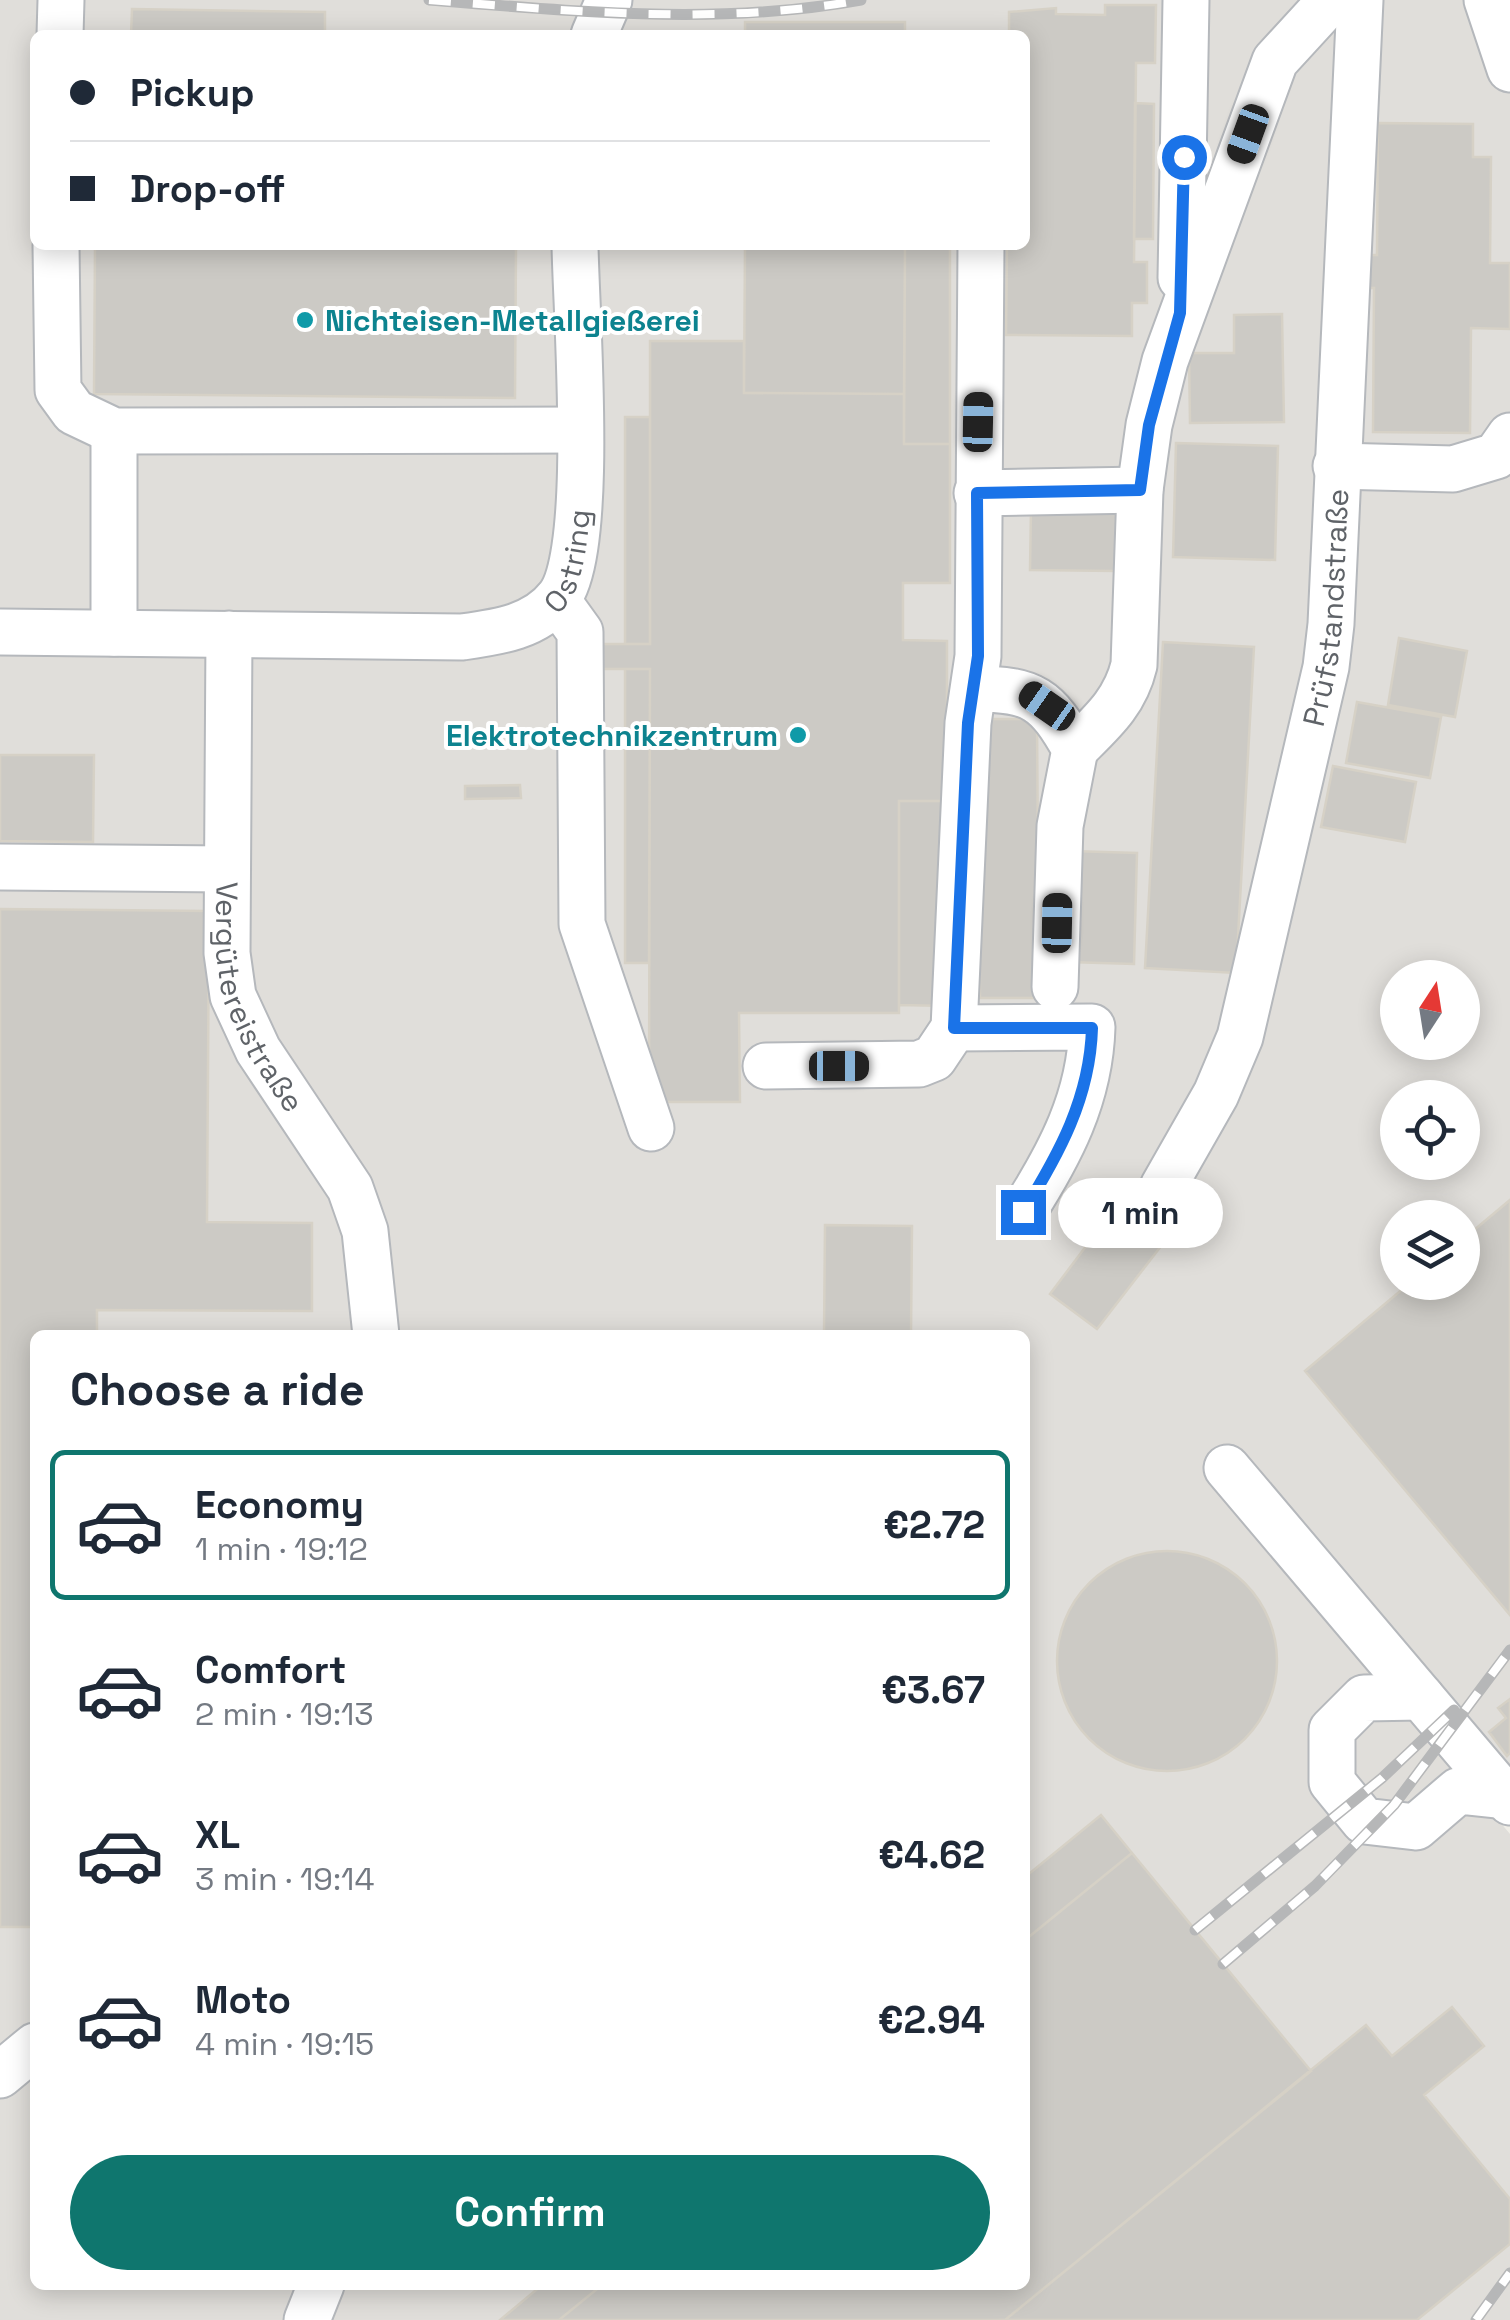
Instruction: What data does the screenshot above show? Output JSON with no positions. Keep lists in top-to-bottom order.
{
  "streets": {
    "street": ["Ostring", "Prüfstandstraße", "Vergütereistraße"]
  },
  "crossings": [
    ["Ostring", "Vergütereistraße"]
  ],
  "places": ["Nichteisen-Metallgießerei", "Elektrotechnikzentrum"],
  "north": "top",
  "page": {
    "banner": ["Pickup", "Drop-off"],
    "bubble": "1 min",
    "heading": "Choose a ride",
    "list": [
      {
        "name": "Economy",
        "note": "1 min · 19:12",
        "value": "€2.72"
      },
      {
        "name": "Comfort",
        "note": "2 min · 19:13",
        "value": "€3.67"
      },
      {
        "name": "XL",
        "note": "3 min · 19:14",
        "value": "€4.62"
      },
      {
        "name": "Moto",
        "note": "4 min · 19:15",
        "value": "€2.94"
      }
    ],
    "buttons": "Confirm"
  }
}
